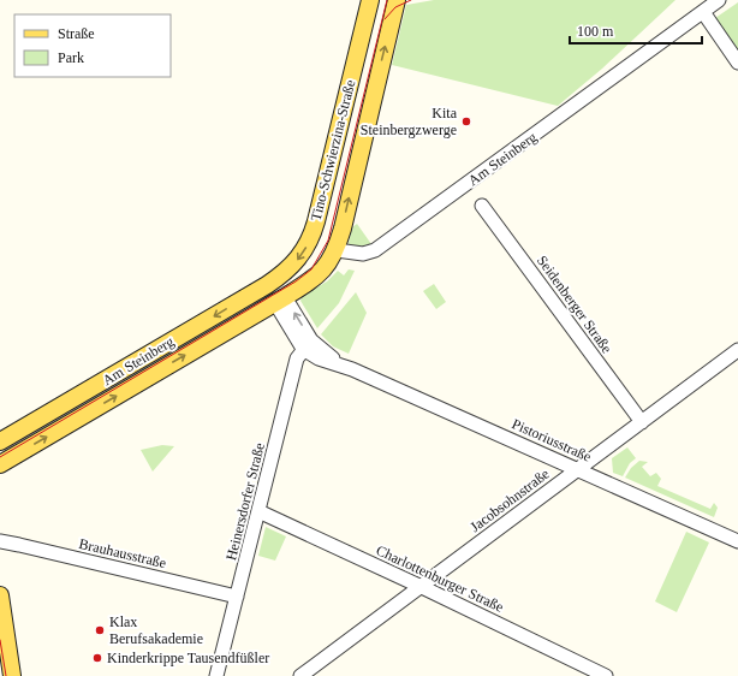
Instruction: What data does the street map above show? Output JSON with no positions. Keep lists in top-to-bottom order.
{
  "streets": {
    "main road": ["Tino-Schwierzina-Straße", "Am Steinberg"],
    "street": [
      "Seidenberger Straße",
      "Pistoriusstraße",
      "Jacobsohnstraße",
      "Heinersdorfer Straße",
      "Brauhausstraße",
      "Charlottenburger Straße"
    ]
  },
  "crossings": [
    ["Tino-Schwierzina-Straße", "Am Steinberg"],
    ["Tino-Schwierzina-Straße", "Pistoriusstraße"],
    ["Am Steinberg", "Pistoriusstraße"],
    ["Seidenberger Straße", "Jacobsohnstraße"],
    ["Pistoriusstraße", "Jacobsohnstraße"],
    ["Pistoriusstraße", "Heinersdorfer Straße"],
    ["Jacobsohnstraße", "Charlottenburger Straße"],
    ["Heinersdorfer Straße", "Brauhausstraße"],
    ["Heinersdorfer Straße", "Charlottenburger Straße"]
  ],
  "places": ["Kita Steinbergzwerge", "Klax Berufsakademie", "Kinderkrippe Tausendfüßler"],
  "legend": ["Straße", "Park"],
  "scale_bar": "100 m"
}
